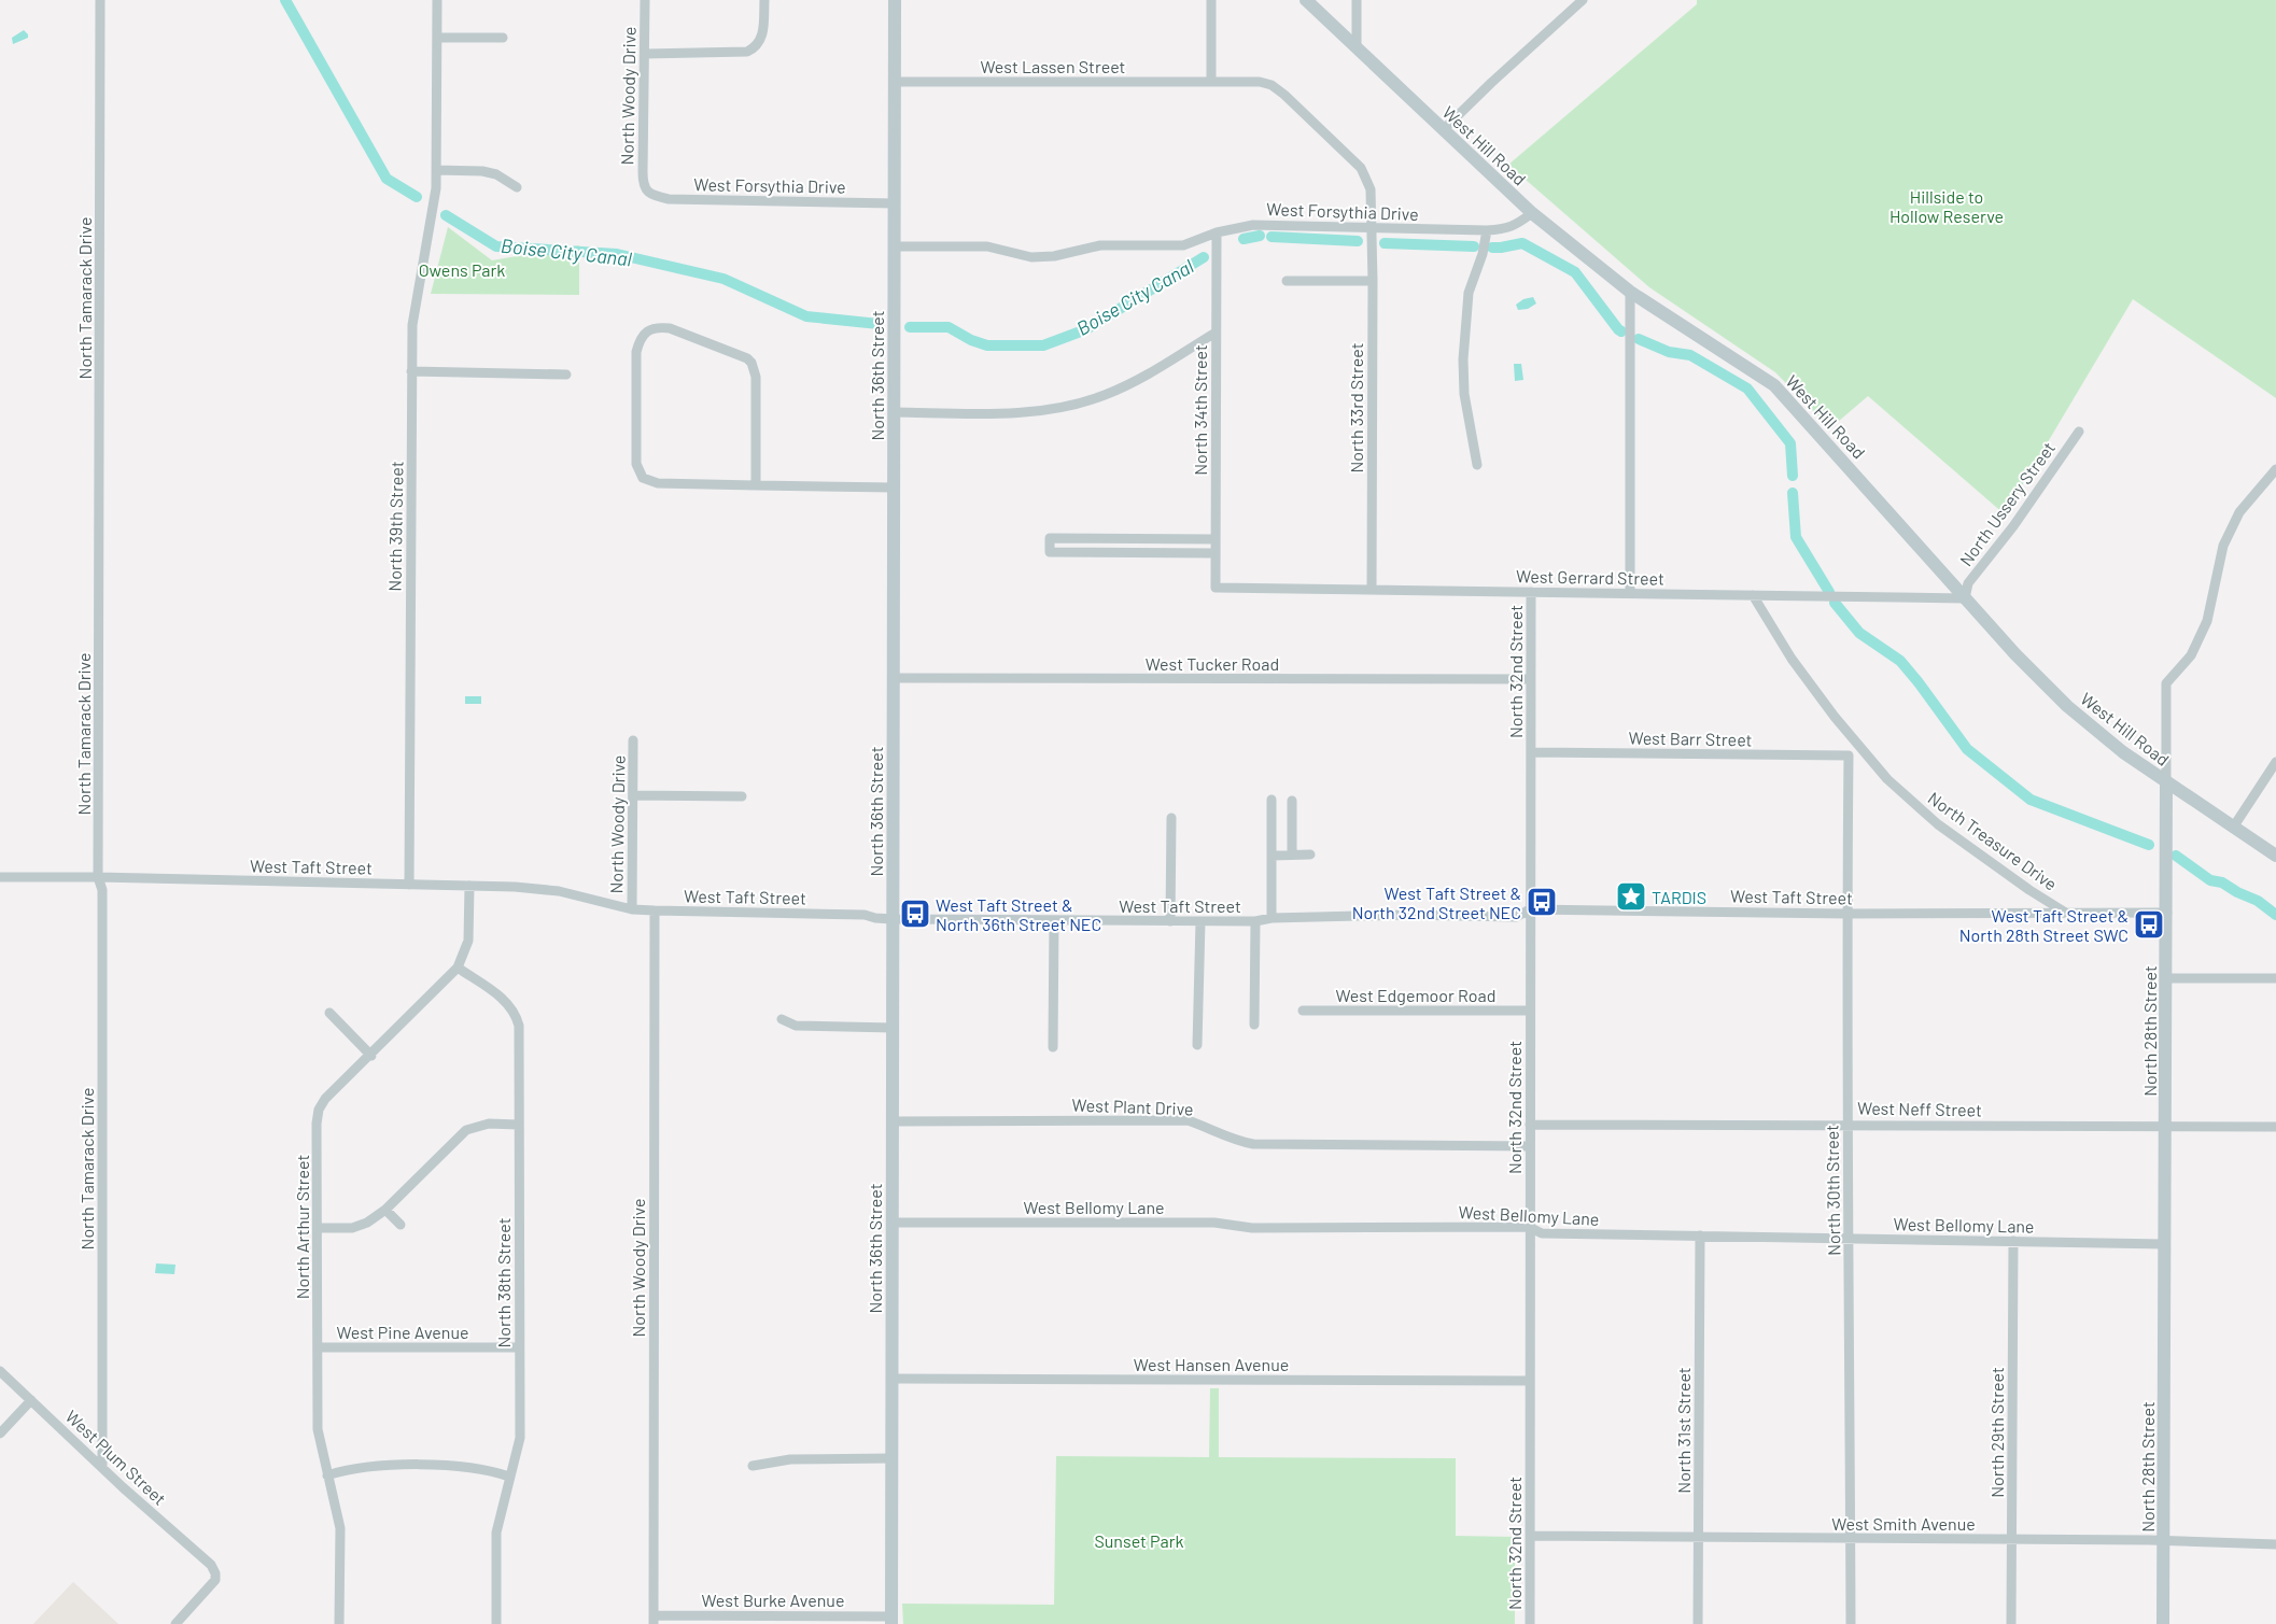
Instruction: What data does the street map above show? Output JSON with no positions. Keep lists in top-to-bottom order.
{
  "streets": {
    "street": [
      "West Lassen Street",
      "North Woody Drive",
      "West Hill Road",
      "West Forsythia Drive",
      "North Tamarack Drive",
      "North 36th Street",
      "North 33rd Street",
      "North 34th Street",
      "North Ussery Street",
      "North 39th Street",
      "West Gerrard Street",
      "West Tucker Road",
      "North 32nd Street",
      "West Barr Street",
      "North Treasure Drive",
      "West Taft Street",
      "West Edgemoor Road",
      "North 28th Street",
      "West Plant Drive",
      "West Neff Street",
      "North 30th Street",
      "West Bellomy Lane",
      "North Arthur Street",
      "North 38th Street",
      "West Pine Avenue",
      "West Hansen Avenue",
      "North 31st Street",
      "North 29th Street",
      "West Plum Street",
      "West Smith Avenue",
      "West Burke Avenue"
    ]
  },
  "crossings": [
    ["West Lassen Street", "West Forsythia Drive"],
    ["West Lassen Street", "North 36th Street"],
    ["West Lassen Street", "North 33rd Street"],
    ["North Woody Drive", "West Forsythia Drive"],
    ["North Woody Drive", "West Taft Street"],
    ["North Woody Drive", "West Burke Avenue"],
    ["West Hill Road", "West Forsythia Drive"],
    ["West Hill Road", "North Ussery Street"],
    ["West Hill Road", "West Gerrard Street"],
    ["West Hill Road", "North 28th Street"],
    ["West Forsythia Drive", "North 36th Street"],
    ["West Forsythia Drive", "North 33rd Street"],
    ["West Forsythia Drive", "North 34th Street"],
    ["North Tamarack Drive", "West Taft Street"],
    ["North Tamarack Drive", "West Plum Street"],
    ["North 36th Street", "West Tucker Road"],
    ["North 36th Street", "West Taft Street"],
    ["North 36th Street", "West Plant Drive"],
    ["North 36th Street", "West Bellomy Lane"],
    ["North 36th Street", "West Hansen Avenue"],
    ["North 36th Street", "West Burke Avenue"],
    ["North 33rd Street", "West Gerrard Street"],
    ["North 34th Street", "West Gerrard Street"],
    ["North Ussery Street", "West Gerrard Street"],
    ["North 39th Street", "West Taft Street"],
    ["West Gerrard Street", "North 32nd Street"],
    ["West Gerrard Street", "North Treasure Drive"],
    ["West Tucker Road", "North 32nd Street"],
    ["North 32nd Street", "West Barr Street"],
    ["North 32nd Street", "West Taft Street"],
    ["North 32nd Street", "West Edgemoor Road"],
    ["North 32nd Street", "West Plant Drive"],
    ["North 32nd Street", "West Neff Street"],
    ["North 32nd Street", "West Bellomy Lane"],
    ["North 32nd Street", "West Hansen Avenue"],
    ["North 32nd Street", "West Smith Avenue"],
    ["West Barr Street", "North 30th Street"],
    ["North Treasure Drive", "West Taft Street"],
    ["West Taft Street", "North 28th Street"],
    ["West Taft Street", "North 30th Street"],
    ["West Taft Street", "North Arthur Street"],
    ["North 28th Street", "West Neff Street"],
    ["North 28th Street", "West Bellomy Lane"],
    ["North 28th Street", "West Smith Avenue"],
    ["West Neff Street", "North 30th Street"],
    ["North 30th Street", "West Bellomy Lane"],
    ["North 30th Street", "West Smith Avenue"],
    ["West Bellomy Lane", "North 31st Street"],
    ["West Bellomy Lane", "North 29th Street"],
    ["North Arthur Street", "North 38th Street"],
    ["North Arthur Street", "West Pine Avenue"],
    ["North 38th Street", "West Pine Avenue"],
    ["North 31st Street", "West Smith Avenue"],
    ["North 29th Street", "West Smith Avenue"]
  ],
  "water": ["Boise City Canal"],
  "parks": ["Hillside to Hollow Reserve", "Owens Park", "Sunset Park"],
  "places": {
    "place": ["TARDIS"],
    "bus stop": ["West Taft Street & North 32nd Street NEC", "West Taft Street & North 36th Street NEC", "West Taft Street & North 28th Street SWC"]
  }
}
